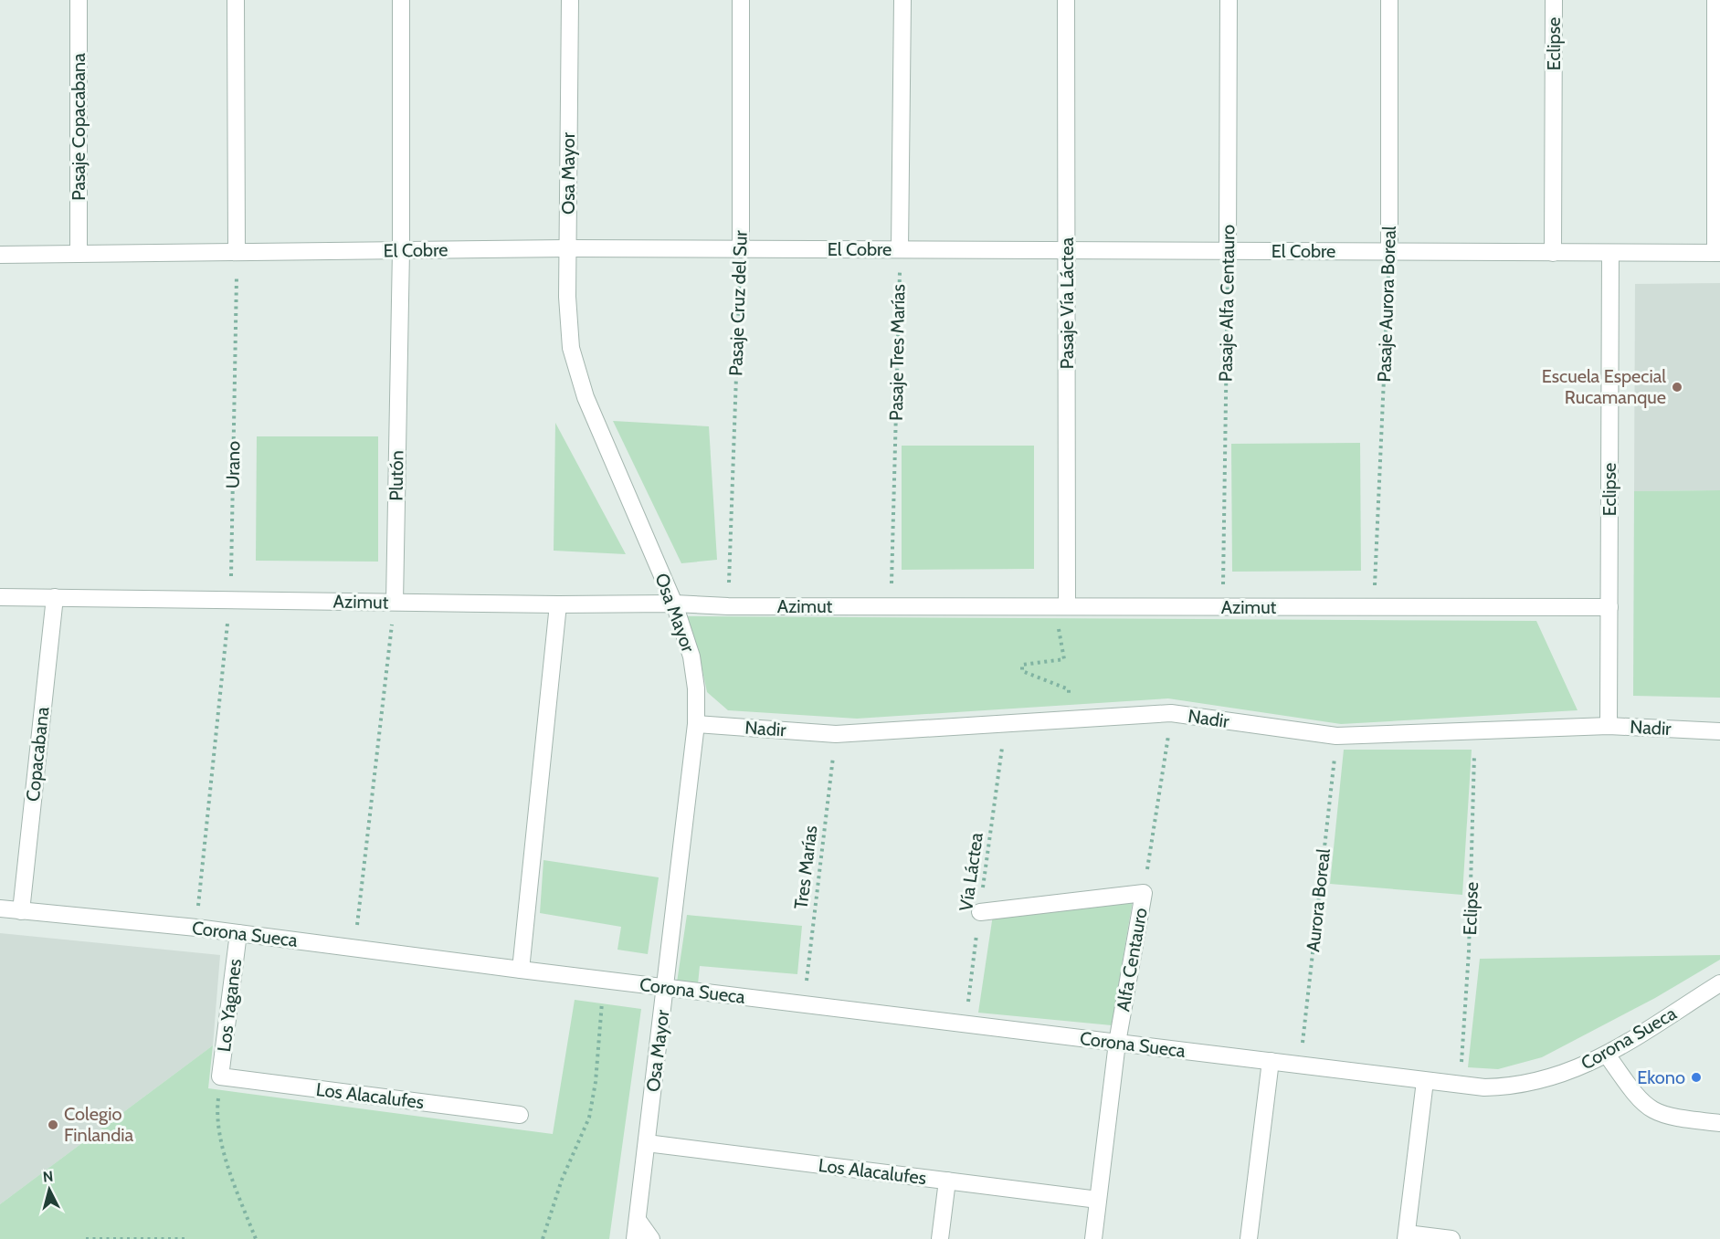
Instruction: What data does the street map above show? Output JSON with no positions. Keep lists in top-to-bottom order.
{
  "streets": {
    "street": [
      "Eclipse",
      "Pasaje Copacabana",
      "Osa Mayor",
      "El Cobre",
      "Pasaje Cruz del Sur",
      "Pasaje Vía Láctea",
      "Pasaje Alfa Centauro",
      "Pasaje Aurora Boreal",
      "Plutón",
      "Azimut",
      "Nadir",
      "Copacabana",
      "Corona Sueca",
      "Alfa Centauro",
      "Los Yaganes",
      "Los Alacalufes"
    ],
    "path": [
      "Pasaje Tres Marías",
      "Urano",
      "Tres Marías",
      "Vía Láctea",
      "Aurora Boreal"
    ]
  },
  "crossings": [
    ["Eclipse", "El Cobre"],
    ["Eclipse", "Azimut"],
    ["Eclipse", "Nadir"],
    ["Eclipse", "Corona Sueca"],
    ["Pasaje Copacabana", "El Cobre"],
    ["Osa Mayor", "El Cobre"],
    ["Osa Mayor", "Azimut"],
    ["Osa Mayor", "Nadir"],
    ["Osa Mayor", "Corona Sueca"],
    ["Osa Mayor", "Los Alacalufes"],
    ["El Cobre", "Pasaje Cruz del Sur"],
    ["El Cobre", "Pasaje Vía Láctea"],
    ["El Cobre", "Pasaje Alfa Centauro"],
    ["El Cobre", "Pasaje Aurora Boreal"],
    ["El Cobre", "Pasaje Tres Marías"],
    ["El Cobre", "Urano"],
    ["El Cobre", "Plutón"],
    ["Pasaje Cruz del Sur", "Azimut"],
    ["Pasaje Vía Láctea", "Azimut"],
    ["Pasaje Alfa Centauro", "Azimut"],
    ["Pasaje Aurora Boreal", "Azimut"],
    ["Pasaje Tres Marías", "Azimut"],
    ["Urano", "Azimut"],
    ["Urano", "Corona Sueca"],
    ["Plutón", "Azimut"],
    ["Azimut", "Copacabana"],
    ["Nadir", "Tres Marías"],
    ["Nadir", "Vía Láctea"],
    ["Nadir", "Aurora Boreal"],
    ["Nadir", "Alfa Centauro"],
    ["Copacabana", "Corona Sueca"],
    ["Tres Marías", "Corona Sueca"],
    ["Vía Láctea", "Corona Sueca"],
    ["Aurora Boreal", "Corona Sueca"],
    ["Corona Sueca", "Alfa Centauro"],
    ["Corona Sueca", "Los Yaganes"],
    ["Alfa Centauro", "Los Alacalufes"],
    ["Los Yaganes", "Los Alacalufes"]
  ],
  "places": ["Escuela Especial Rucamanque", "Ekono", "Colegio Finlandia"],
  "north": "top"
}
